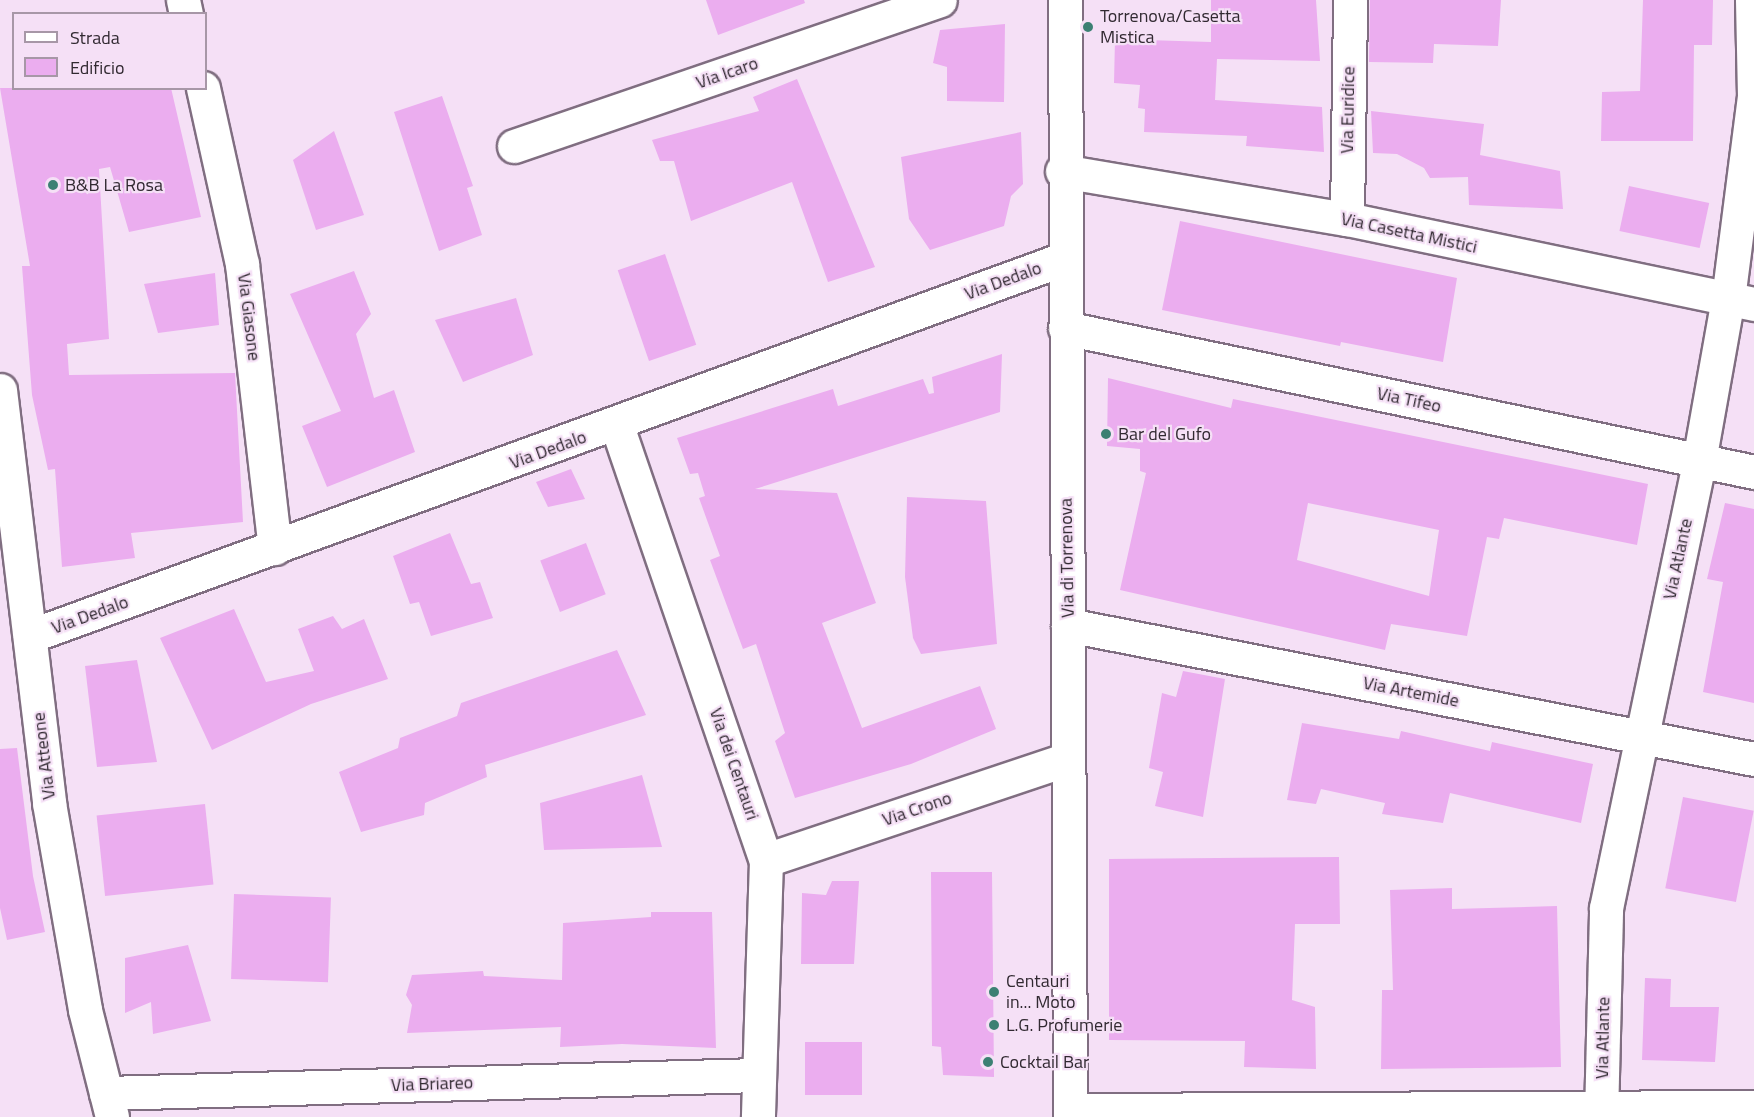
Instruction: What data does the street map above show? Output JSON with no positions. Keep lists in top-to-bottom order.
{
  "streets": {
    "street": [
      "Via Icaro",
      "Via Euridice",
      "Via Casetta Mistici",
      "Via Dedalo",
      "Via Giasone",
      "Via Tifeo",
      "Via di Torrenova",
      "Via Atlante",
      "Via Artemide",
      "Via Atteone",
      "Via dei Centauri",
      "Via Crono",
      "Via Briareo"
    ]
  },
  "crossings": [
    ["Via Euridice", "Via Casetta Mistici"],
    ["Via Casetta Mistici", "Via di Torrenova"],
    ["Via Casetta Mistici", "Via Atlante"],
    ["Via Dedalo", "Via Giasone"],
    ["Via Dedalo", "Via di Torrenova"],
    ["Via Dedalo", "Via Atteone"],
    ["Via Dedalo", "Via dei Centauri"],
    ["Via Tifeo", "Via di Torrenova"],
    ["Via Tifeo", "Via Atlante"],
    ["Via di Torrenova", "Via Artemide"],
    ["Via di Torrenova", "Via Crono"],
    ["Via Atlante", "Via Artemide"],
    ["Via Atteone", "Via Briareo"],
    ["Via dei Centauri", "Via Crono"],
    ["Via dei Centauri", "Via Briareo"]
  ],
  "places": [
    "Torrenova/Casetta Mistica",
    "B&B La Rosa",
    "Bar del Gufo",
    "Centauri in... Moto",
    "L.G. Profumerie",
    "Cocktail Bar"
  ],
  "legend": ["Strada", "Edificio"]
}
